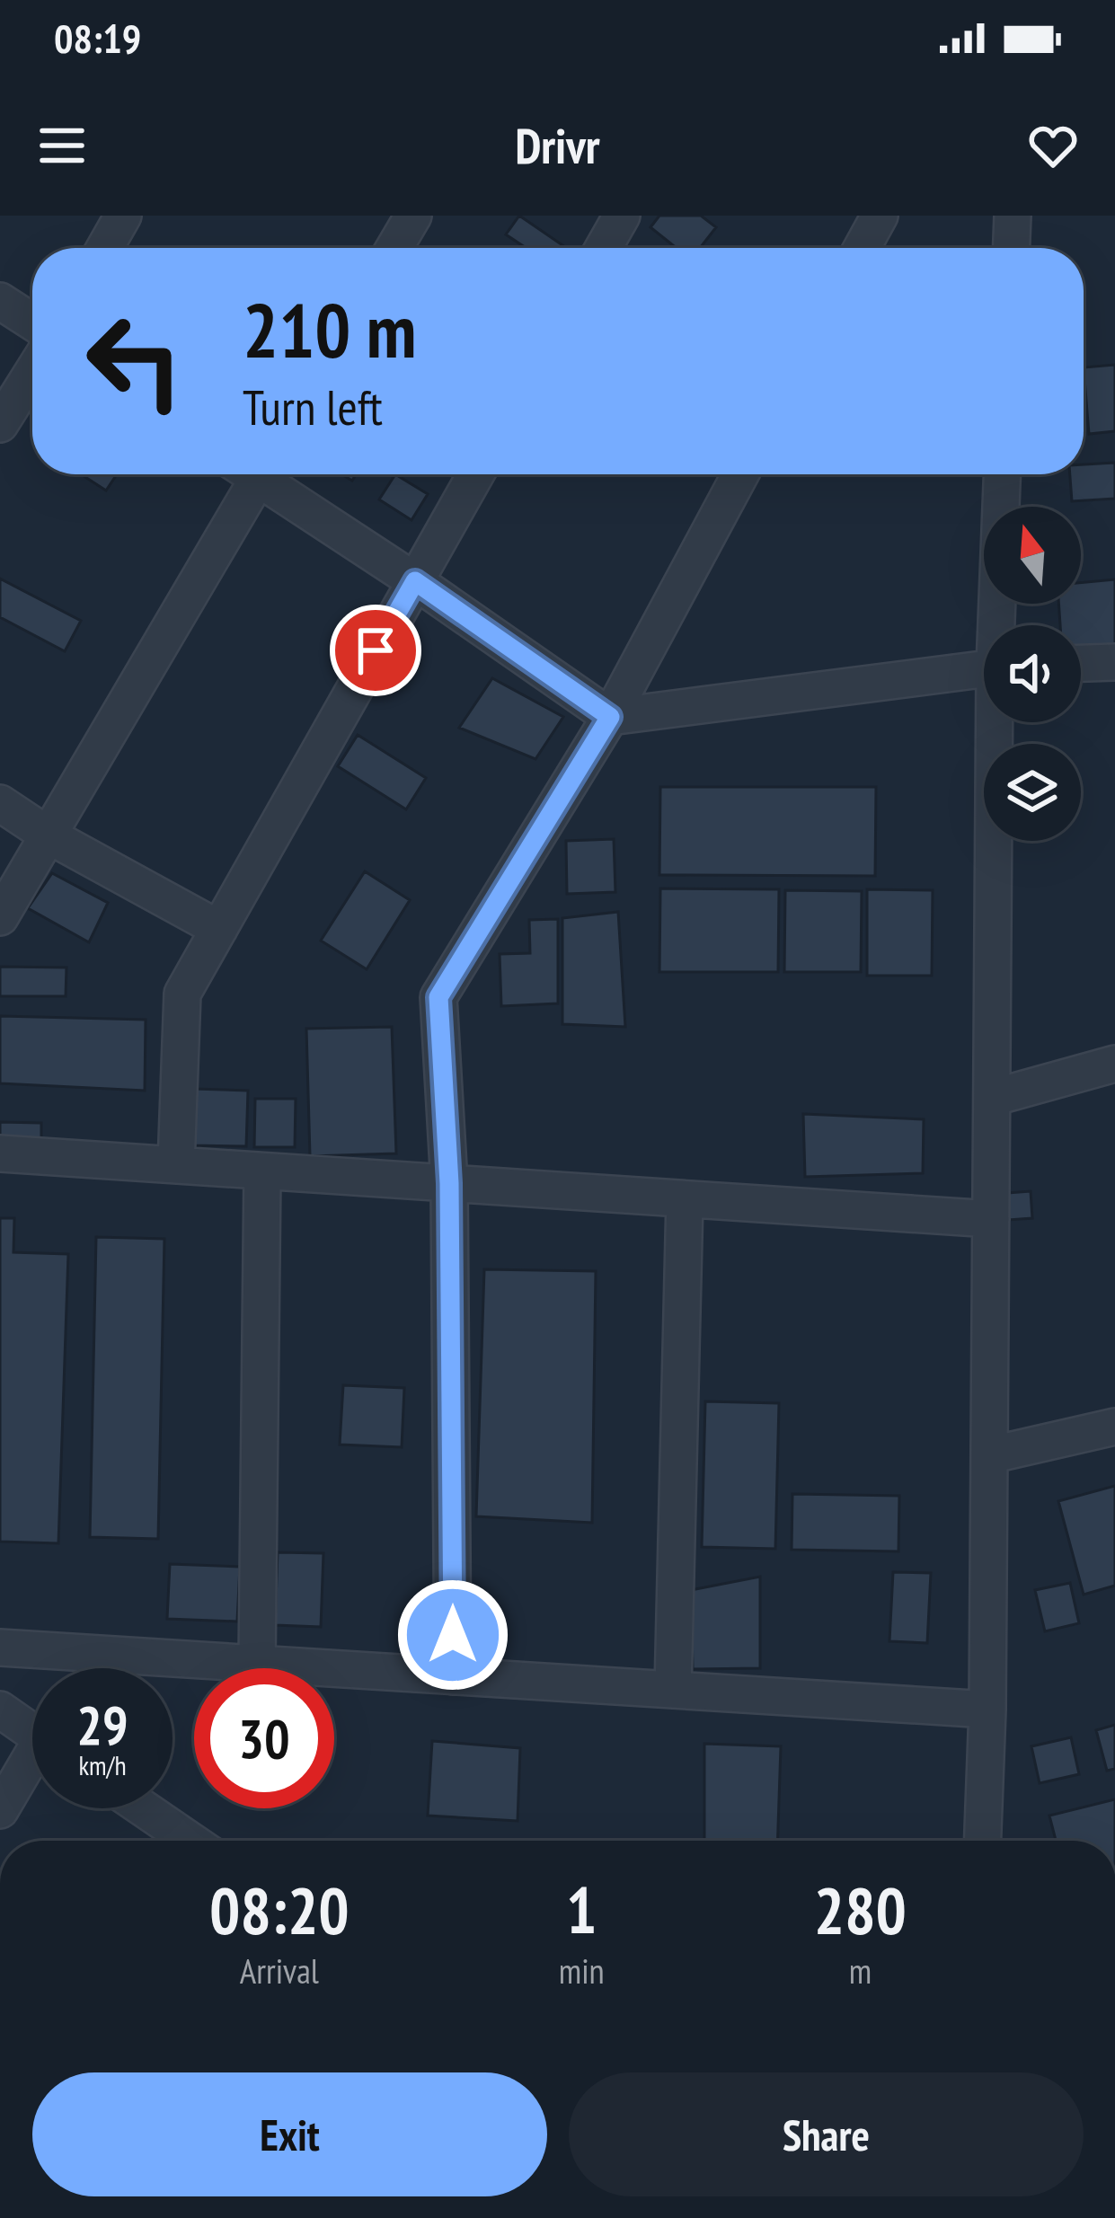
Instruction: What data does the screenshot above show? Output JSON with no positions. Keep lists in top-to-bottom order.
{
  "north": "top",
  "page": {
    "status": "08:19",
    "header": "Drivr",
    "turn": ["210 m", "Turn left"],
    "speed": "29 km/h",
    "limit": "30",
    "eta": [
      "08:20",
      "Arrival",
      "1",
      "min",
      "280",
      "m"
    ],
    "buttons": ["Exit", "Share"]
  }
}
